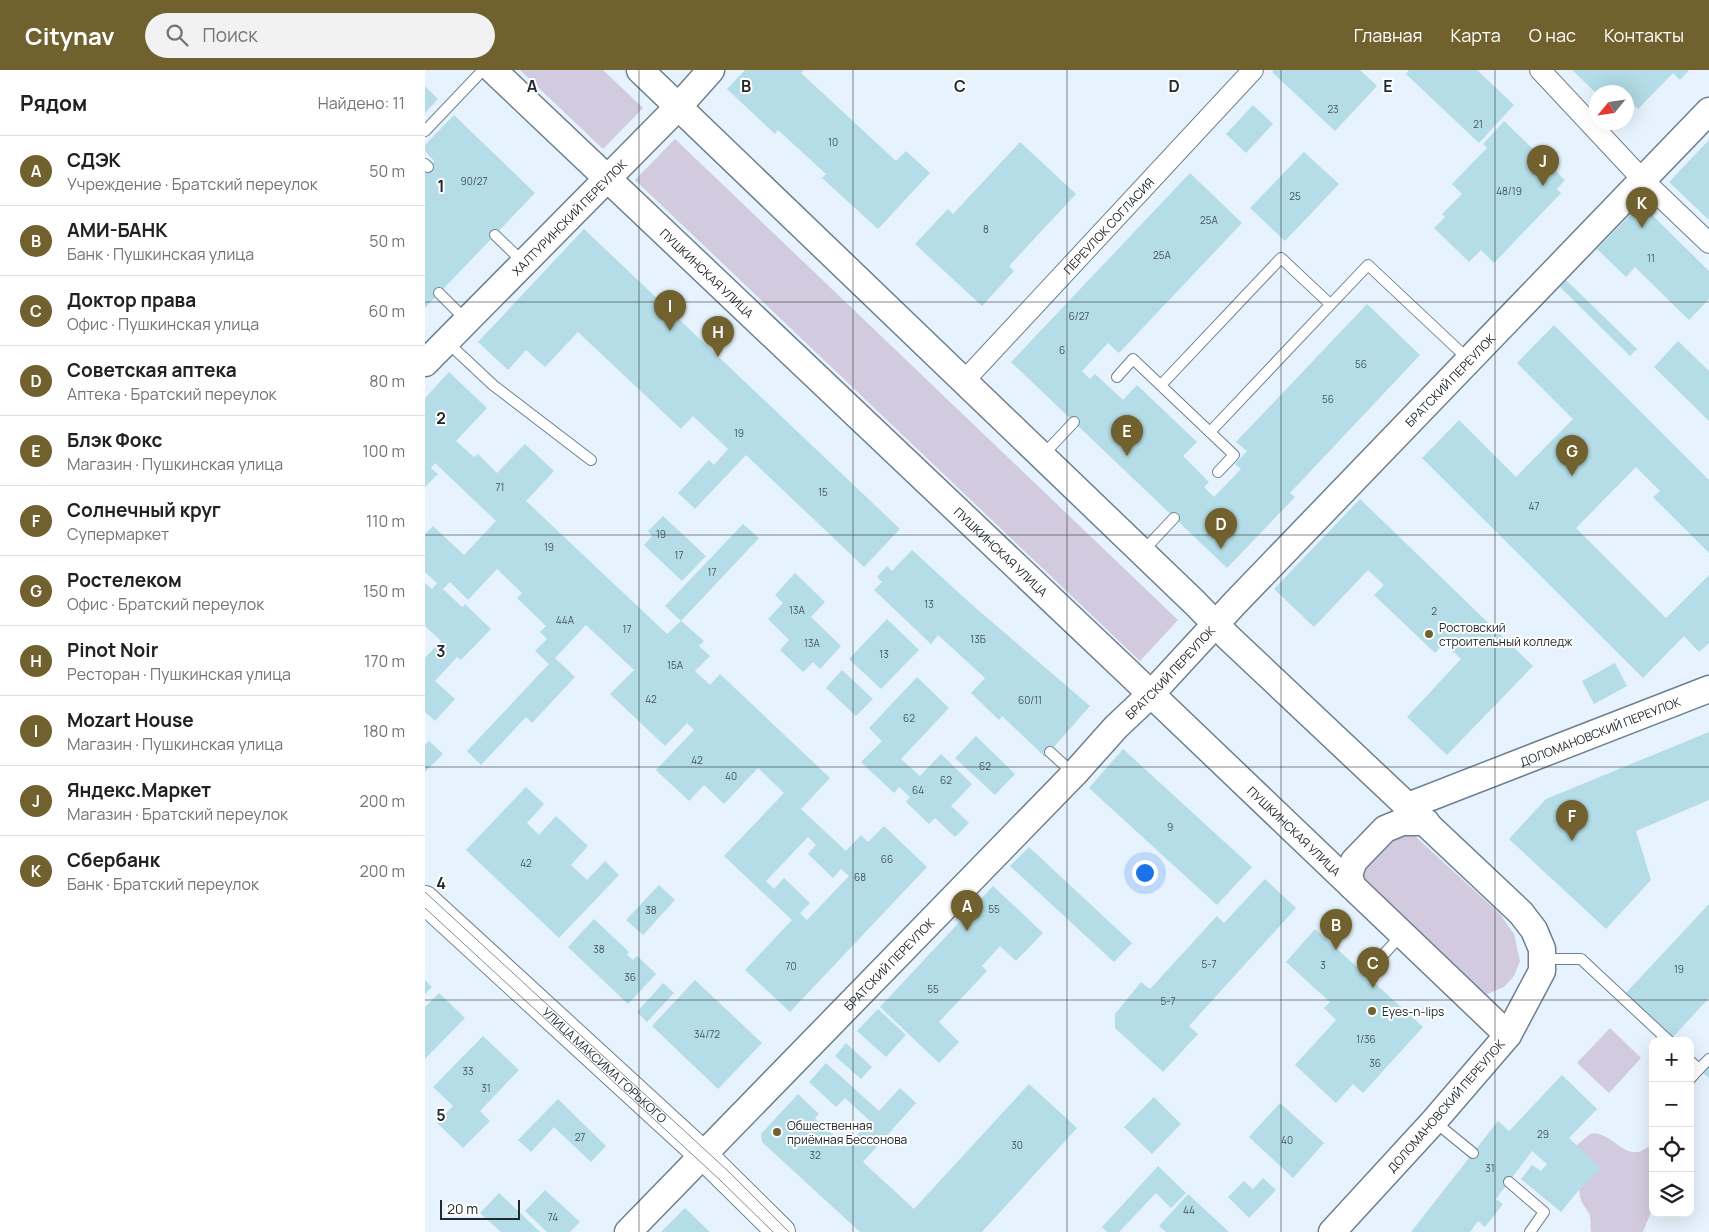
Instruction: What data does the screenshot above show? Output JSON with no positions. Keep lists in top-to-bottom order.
{
  "streets": {
    "main road": ["УЛИЦА МАКСИМА ГОРЬКОГО"],
    "street": [
      "ХАЛТУРИНСКИЙ ПЕРЕУЛОК",
      "ПЕРЕУЛОК СОГЛАСИЯ",
      "ПУШКИНСКАЯ УЛИЦА",
      "БРАТСКИЙ ПЕРЕУЛОК",
      "ДОЛОМАНОВСКИЙ ПЕРЕУЛОК"
    ]
  },
  "crossings": [
    ["ХАЛТУРИНСКИЙ ПЕРЕУЛОК", "ПУШКИНСКАЯ УЛИЦА"],
    ["ПУШКИНСКАЯ УЛИЦА", "БРАТСКИЙ ПЕРЕУЛОК"],
    ["ПУШКИНСКАЯ УЛИЦА", "ДОЛОМАНОВСКИЙ ПЕРЕУЛОК"],
    ["БРАТСКИЙ ПЕРЕУЛОК", "УЛИЦА МАКСИМА ГОРЬКОГО"]
  ],
  "places": ["Ростовский строительный колледж", "Eyes-n-lips", "Обшественная приёмная Бессонова"],
  "house_numbers": [
    "23",
    "21",
    "10",
    "90/27",
    "48/19",
    "25",
    "25А",
    "8",
    "25А",
    "11",
    "6/27",
    "6",
    "56",
    "56",
    "19",
    "71",
    "15",
    "47",
    "19",
    "19",
    "17",
    "17",
    "13",
    "13А",
    "2",
    "44А",
    "17",
    "13Б",
    "13А",
    "13",
    "15А",
    "42",
    "60/11",
    "62",
    "42",
    "62",
    "40",
    "62",
    "64",
    "9",
    "66",
    "42",
    "68",
    "55",
    "38",
    "38",
    "5-7",
    "3",
    "70",
    "19",
    "36",
    "55",
    "5-7",
    "34/72",
    "1/36",
    "36",
    "33",
    "31",
    "29",
    "27",
    "40",
    "30",
    "32",
    "31",
    "44",
    "74"
  ],
  "scale_bar": "20 m",
  "north": "bottom left",
  "page": {
    "header": "Citynav",
    "search": "Поиск",
    "nav": [
      "Главная",
      "Карта",
      "О нас",
      "Контакты"
    ],
    "heading": ["Рядом", "Найдено: 11"],
    "list": [
      {
        "mark": "A",
        "name": "СДЭК",
        "note": "Учреждение · Братский переулок",
        "value": "50 m"
      },
      {
        "mark": "B",
        "name": "АМИ-БАНК",
        "note": "Банк · Пушкинская улица",
        "value": "50 m"
      },
      {
        "mark": "C",
        "name": "Доктор права",
        "note": "Офис · Пушкинская улица",
        "value": "60 m"
      },
      {
        "mark": "D",
        "name": "Советская аптека",
        "note": "Аптека · Братский переулок",
        "value": "80 m"
      },
      {
        "mark": "E",
        "name": "Блэк Фокс",
        "note": "Магазин · Пушкинская улица",
        "value": "100 m"
      },
      {
        "mark": "F",
        "name": "Солнечный круг",
        "note": "Супермаркет",
        "value": "110 m"
      },
      {
        "mark": "G",
        "name": "Ростелеком",
        "note": "Офис · Братский переулок",
        "value": "150 m"
      },
      {
        "mark": "H",
        "name": "Pinot Noir",
        "note": "Ресторан · Пушкинская улица",
        "value": "170 m"
      },
      {
        "mark": "I",
        "name": "Mozart House",
        "note": "Магазин · Пушкинская улица",
        "value": "180 m"
      },
      {
        "mark": "J",
        "name": "Яндекс.Маркет",
        "note": "Магазин · Братский переулок",
        "value": "200 m"
      },
      {
        "mark": "K",
        "name": "Сбербанк",
        "note": "Банк · Братский переулок",
        "value": "200 m"
      }
    ],
    "pins": [
      "J",
      "K",
      "I",
      "H",
      "E",
      "G",
      "D",
      "F",
      "A",
      "B",
      "C"
    ],
    "map_buttons": ["+", "−"],
    "scale": "20 m"
  },
  "grid": {
    "columns": [
      "A",
      "B",
      "C",
      "D",
      "E"
    ],
    "rows": [
      "1",
      "2",
      "3",
      "4",
      "5"
    ]
  }
}
